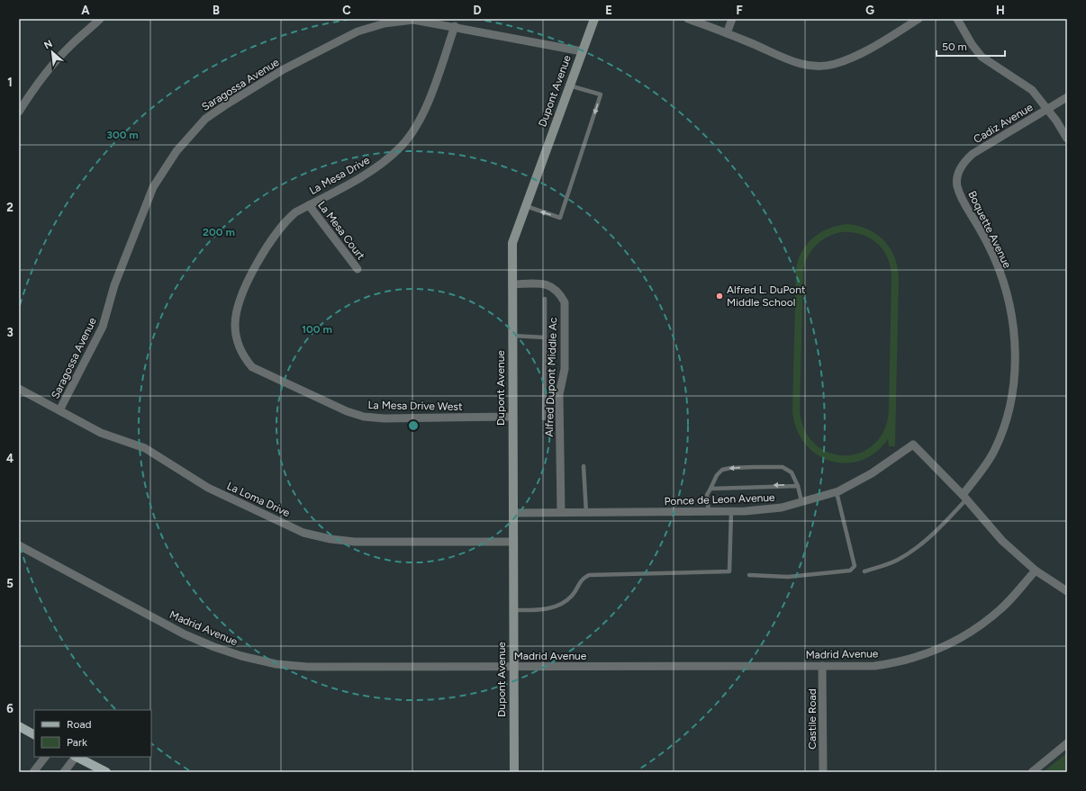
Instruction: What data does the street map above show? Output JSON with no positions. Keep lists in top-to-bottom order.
{
  "streets": {
    "street": [
      "Saragossa Avenue",
      "Dupont Avenue",
      "Cadiz Avenue",
      "La Mesa Drive",
      "Boquette Avenue",
      "La Mesa Court",
      "Alfred Dupont Middle Ac",
      "La Mesa Drive West",
      "La Loma Drive",
      "Ponce de Leon Avenue",
      "Madrid Avenue",
      "Castile Road"
    ]
  },
  "crossings": [
    ["Saragossa Avenue", "Dupont Avenue"],
    ["Saragossa Avenue", "La Mesa Drive"],
    ["Saragossa Avenue", "La Loma Drive"],
    ["Dupont Avenue", "Alfred Dupont Middle Ac"],
    ["Dupont Avenue", "La Mesa Drive West"],
    ["Dupont Avenue", "La Loma Drive"],
    ["Dupont Avenue", "Ponce de Leon Avenue"],
    ["Dupont Avenue", "Madrid Avenue"],
    ["Cadiz Avenue", "Boquette Avenue"],
    ["La Mesa Drive", "La Mesa Court"],
    ["La Mesa Drive", "La Mesa Drive West"],
    ["Boquette Avenue", "Ponce de Leon Avenue"],
    ["Alfred Dupont Middle Ac", "Ponce de Leon Avenue"],
    ["Ponce de Leon Avenue", "Madrid Avenue"],
    ["Madrid Avenue", "Castile Road"]
  ],
  "places": ["Alfred L. DuPont Middle School"],
  "legend": ["Road", "Park"],
  "scale_bar": "50 m",
  "north": "top left",
  "grid": {
    "columns": [
      "A",
      "B",
      "C",
      "D",
      "E",
      "F",
      "G",
      "H"
    ],
    "rows": [
      "1",
      "2",
      "3",
      "4",
      "5",
      "6"
    ]
  },
  "rings": ["300 m", "200 m", "100 m"]
}
